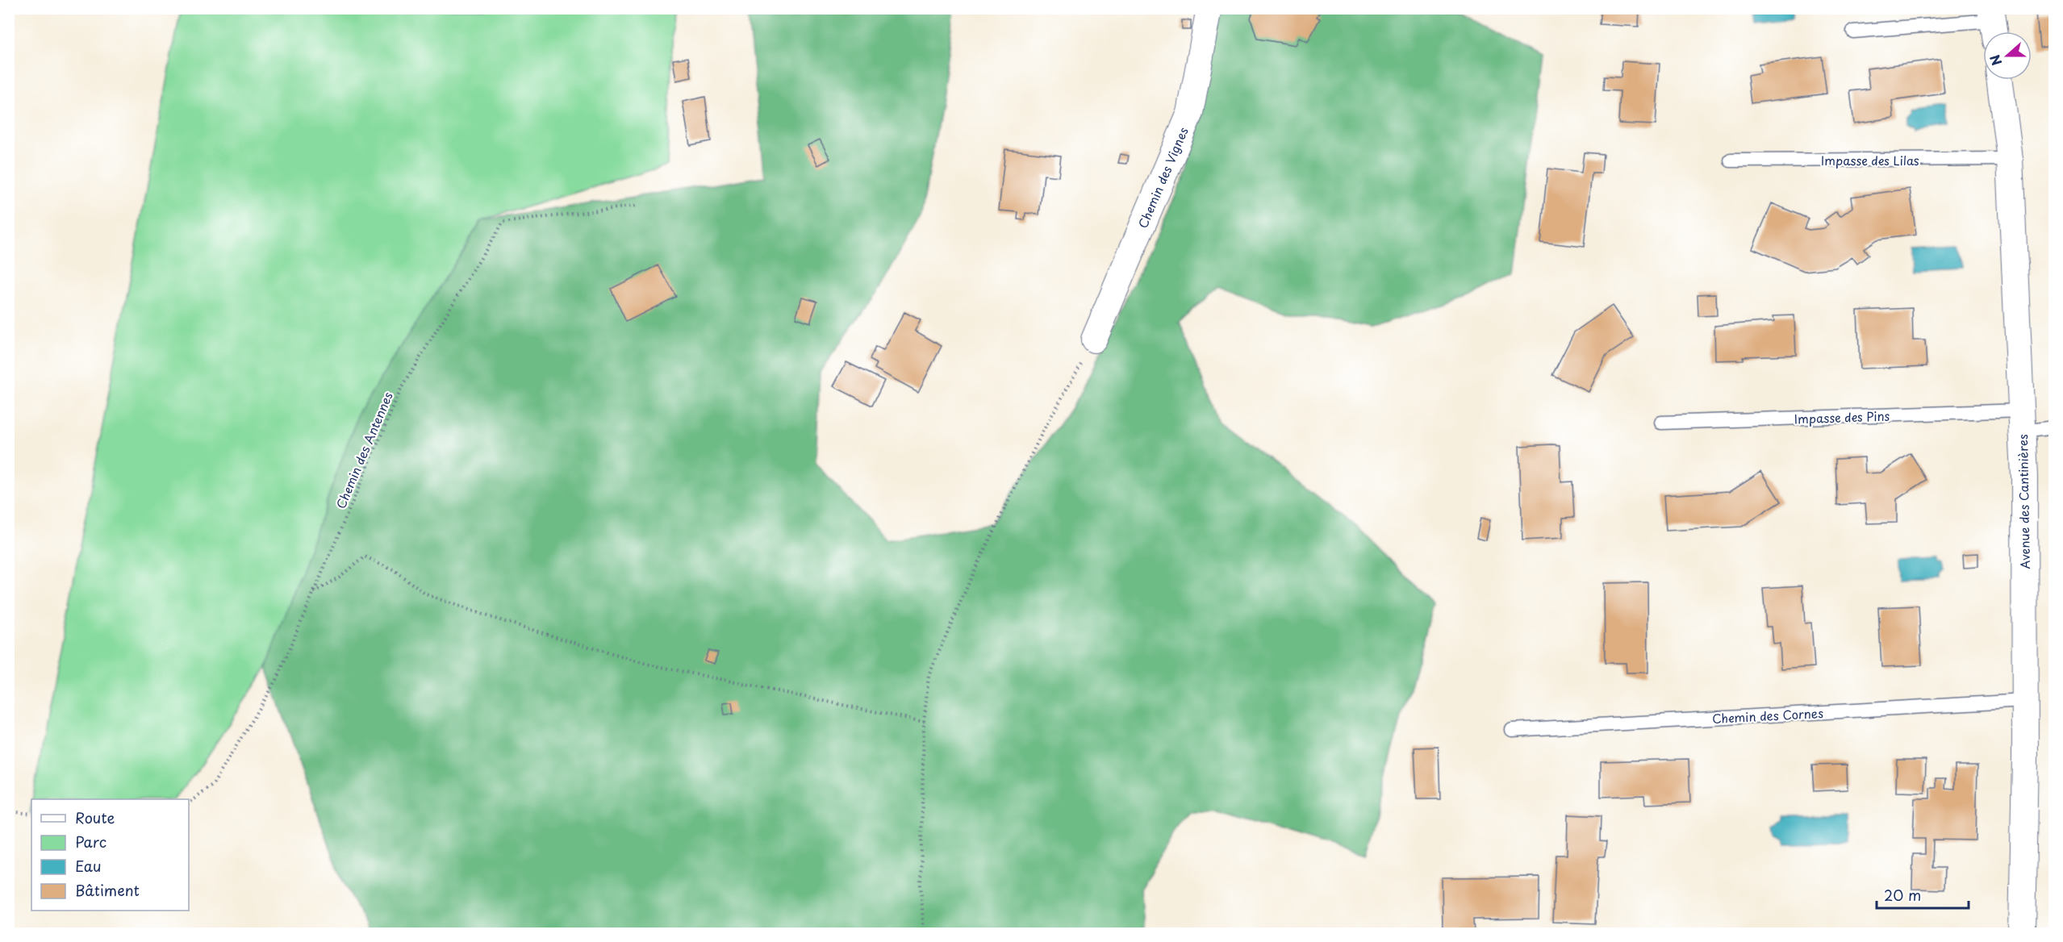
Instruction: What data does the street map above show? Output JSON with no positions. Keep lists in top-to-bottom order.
{
  "streets": {
    "street": ["Chemin des Vignes", "Avenue des Cantinières"],
    "lane": ["Impasse des Lilas", "Impasse des Pins", "Chemin des Cornes"],
    "path": ["Chemin des Antennes"]
  },
  "crossings": [
    ["Impasse des Lilas", "Avenue des Cantinières"],
    ["Impasse des Pins", "Avenue des Cantinières"],
    ["Avenue des Cantinières", "Chemin des Cornes"]
  ],
  "legend": [
    "Route",
    "Parc",
    "Eau",
    "Bâtiment"
  ],
  "scale_bar": "20 m",
  "north": "left"
}
